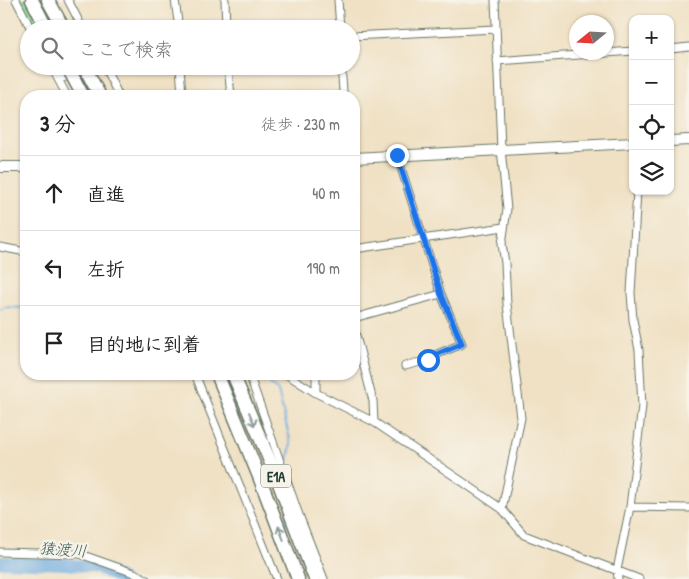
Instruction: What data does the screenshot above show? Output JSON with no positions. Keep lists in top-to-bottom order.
{
  "streets": {
    "highway": ["E1A"]
  },
  "water": ["猿渡川"],
  "north": "left",
  "page": {
    "map_buttons": ["+", "−"],
    "search": "ここで検索",
    "heading": ["3 分", "徒歩 · 230 m"],
    "list": [
      ["直進", "40 m"],
      ["左折", "190 m"],
      "目的地に到着"
    ]
  }
}
